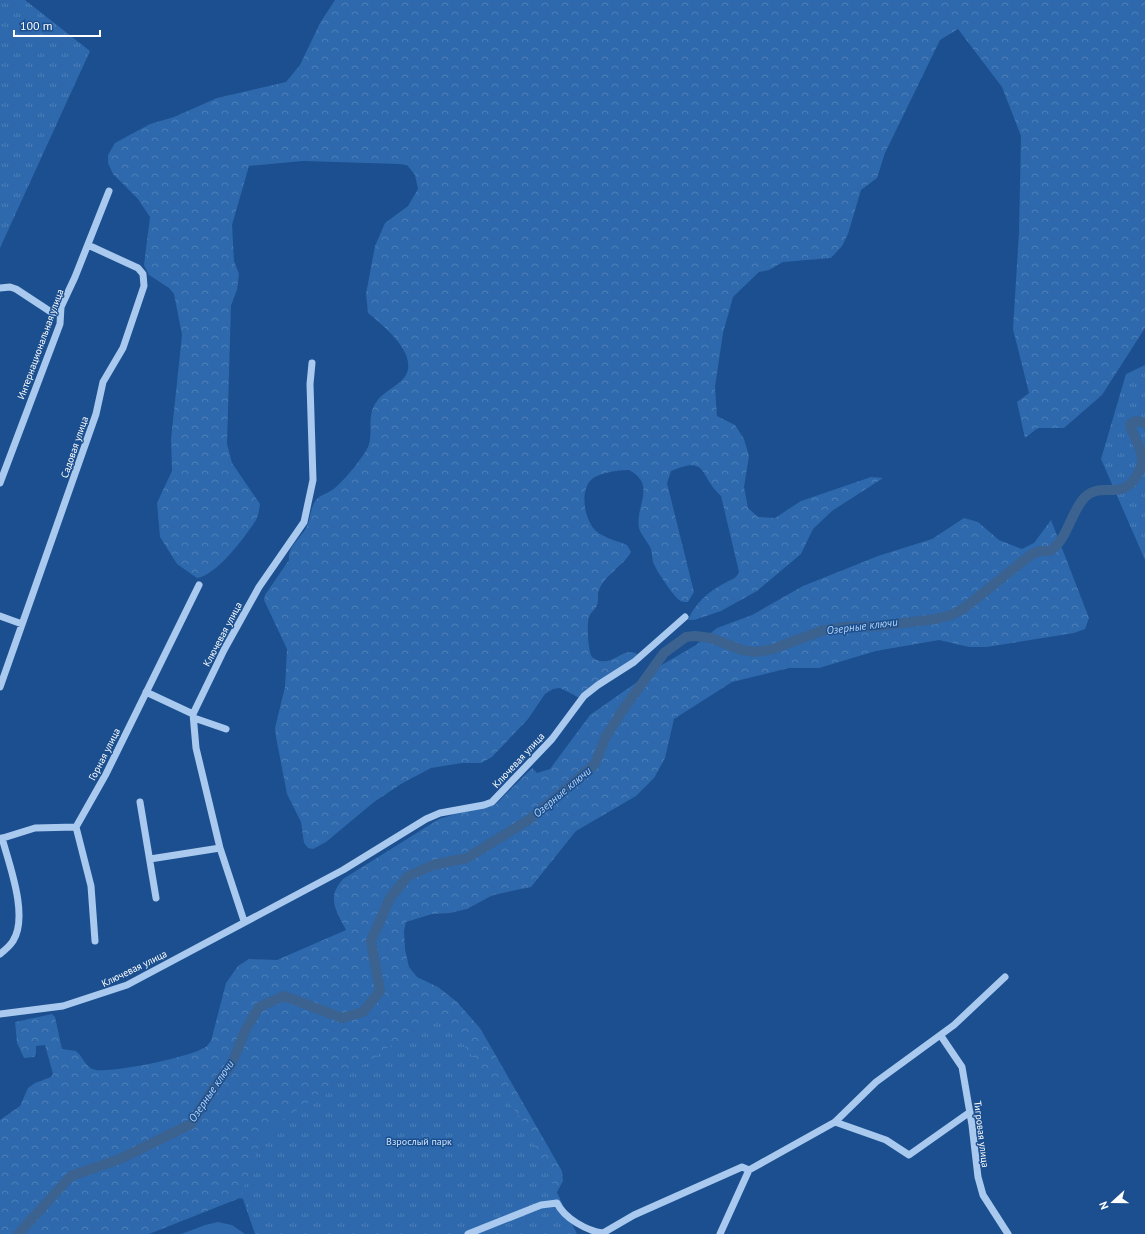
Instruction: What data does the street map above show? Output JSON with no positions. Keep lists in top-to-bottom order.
{
  "streets": {
    "street": [
      "Интернациональная улица",
      "Садовая улица",
      "Ключевая улица",
      "Горная улица",
      "Тигровая улица"
    ]
  },
  "crossings": [
    ["Интернациональная улица", "Садовая улица"]
  ],
  "water": ["Озерные ключи"],
  "parks": ["Взрослый парк"],
  "scale_bar": "100 m",
  "north": "left"
}
